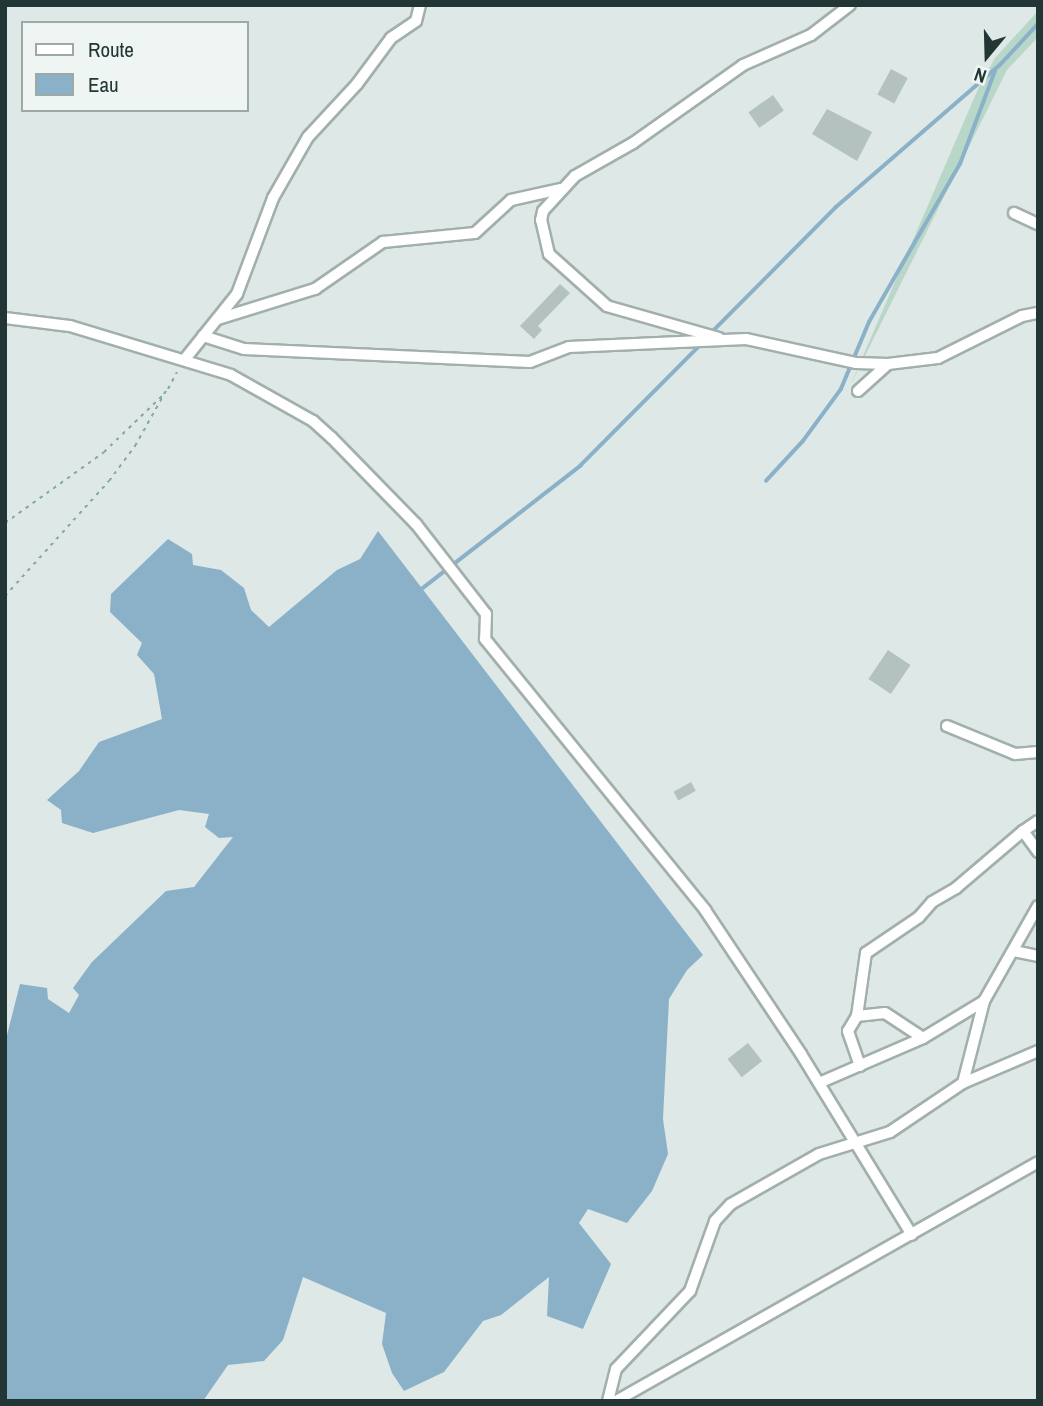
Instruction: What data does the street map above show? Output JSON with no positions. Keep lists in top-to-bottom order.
{
  "legend": ["Route", "Eau"],
  "north": "bottom"
}
